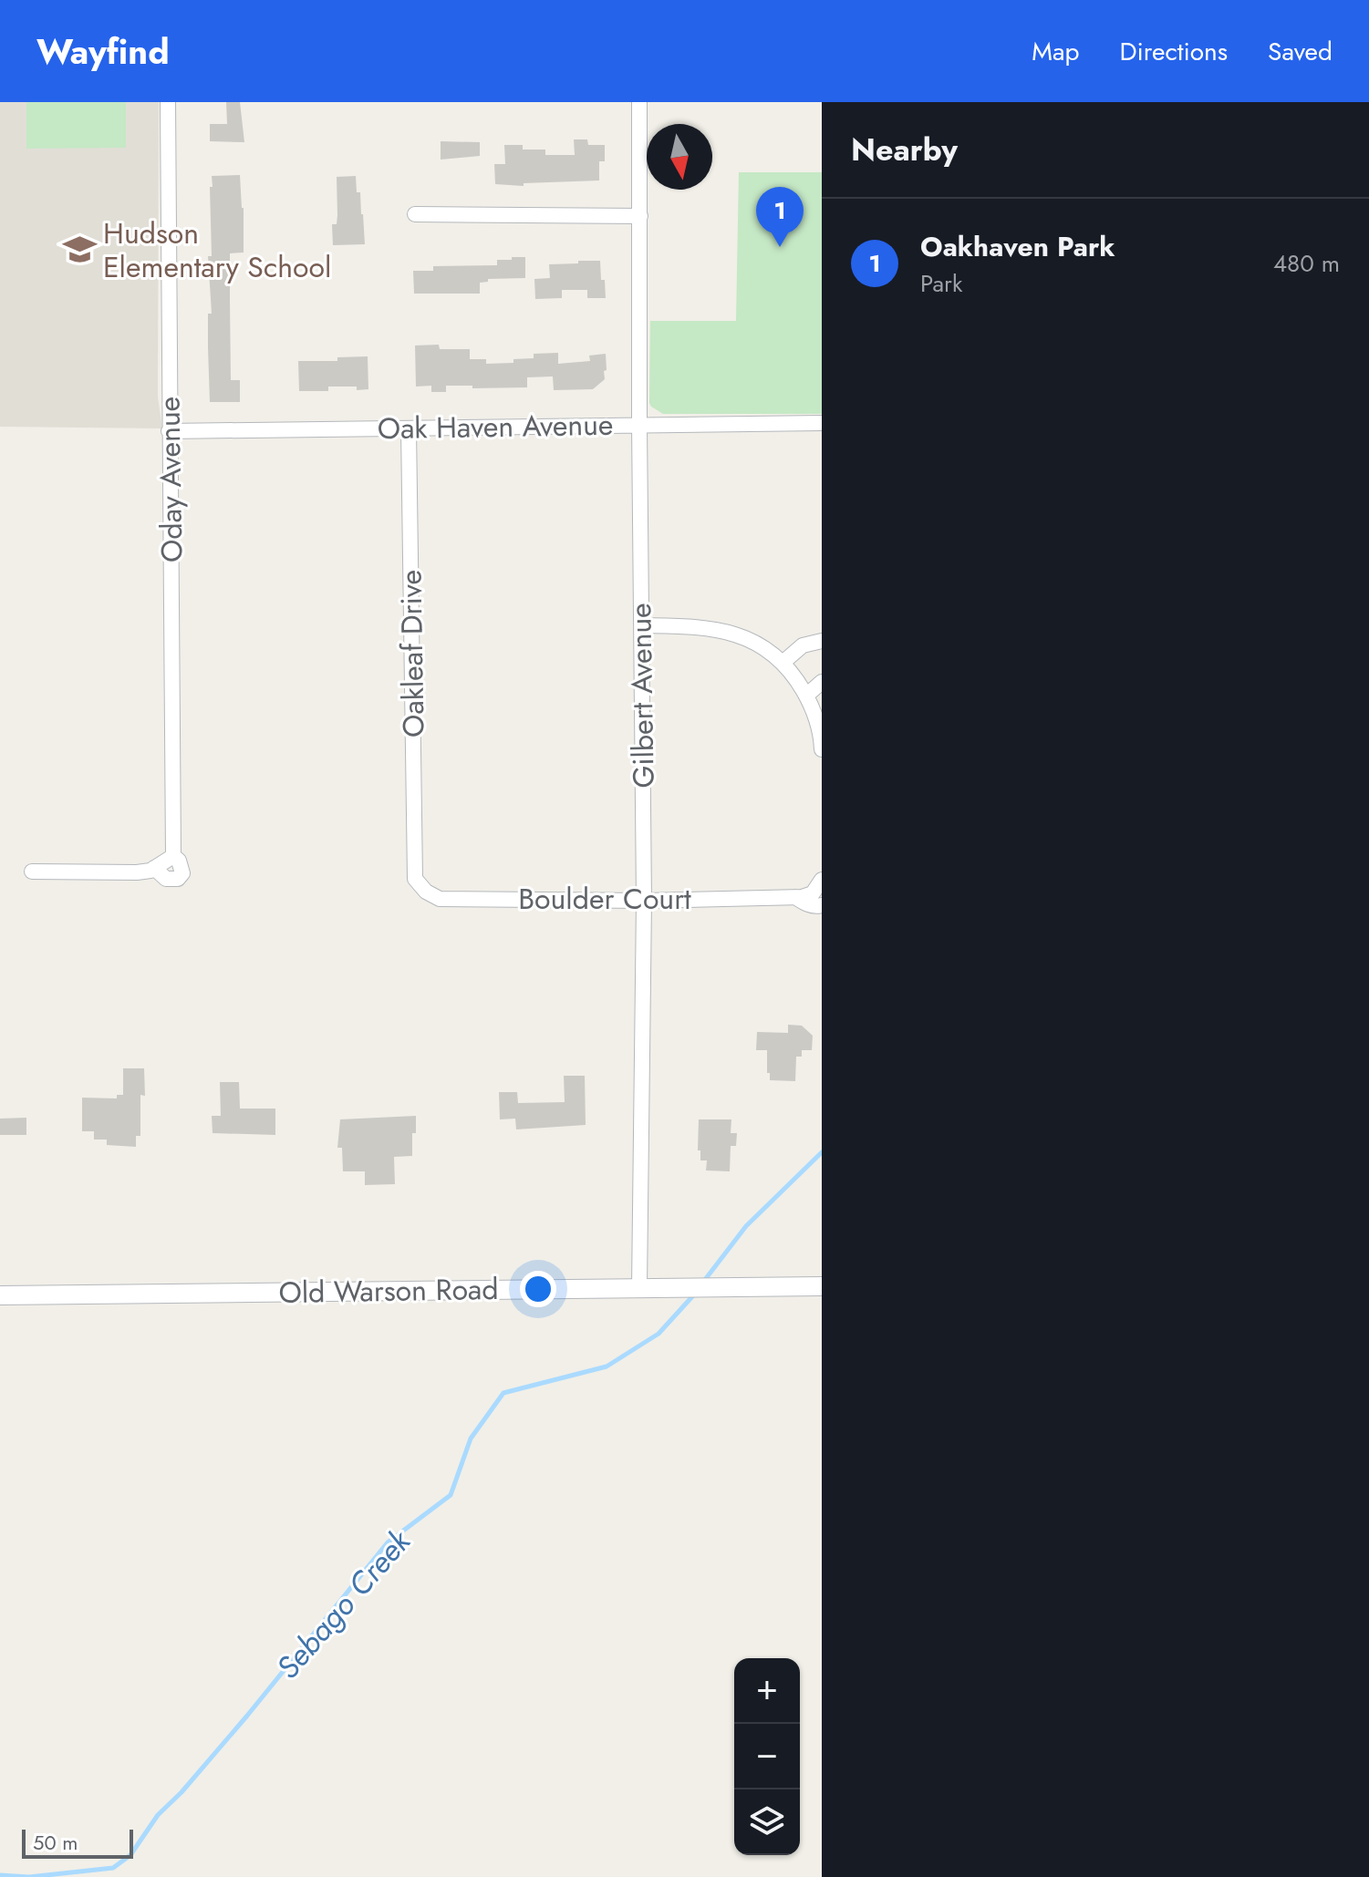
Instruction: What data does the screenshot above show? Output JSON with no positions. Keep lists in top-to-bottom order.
{
  "streets": {
    "street": [
      "Oak Haven Avenue",
      "Oday Avenue",
      "Oakleaf Drive",
      "Gilbert Avenue",
      "Boulder Court",
      "Old Warson Road"
    ]
  },
  "crossings": [
    ["Oak Haven Avenue", "Oday Avenue"],
    ["Oak Haven Avenue", "Oakleaf Drive"],
    ["Oak Haven Avenue", "Gilbert Avenue"],
    ["Oakleaf Drive", "Boulder Court"],
    ["Gilbert Avenue", "Boulder Court"],
    ["Gilbert Avenue", "Old Warson Road"]
  ],
  "water": ["Sebago Creek"],
  "places": {
    "school or university": ["Hudson Elementary School"]
  },
  "scale_bar": "50 m",
  "north": "bottom",
  "page": {
    "header": "Wayfind",
    "nav": ["Map", "Directions", "Saved"],
    "heading": "Nearby",
    "pins": "1",
    "list": [
      {
        "mark": "1",
        "name": "Oakhaven Park",
        "note": "Park",
        "value": "480 m"
      }
    ],
    "map_buttons": ["+", "−"],
    "scale": "50 m"
  }
}
